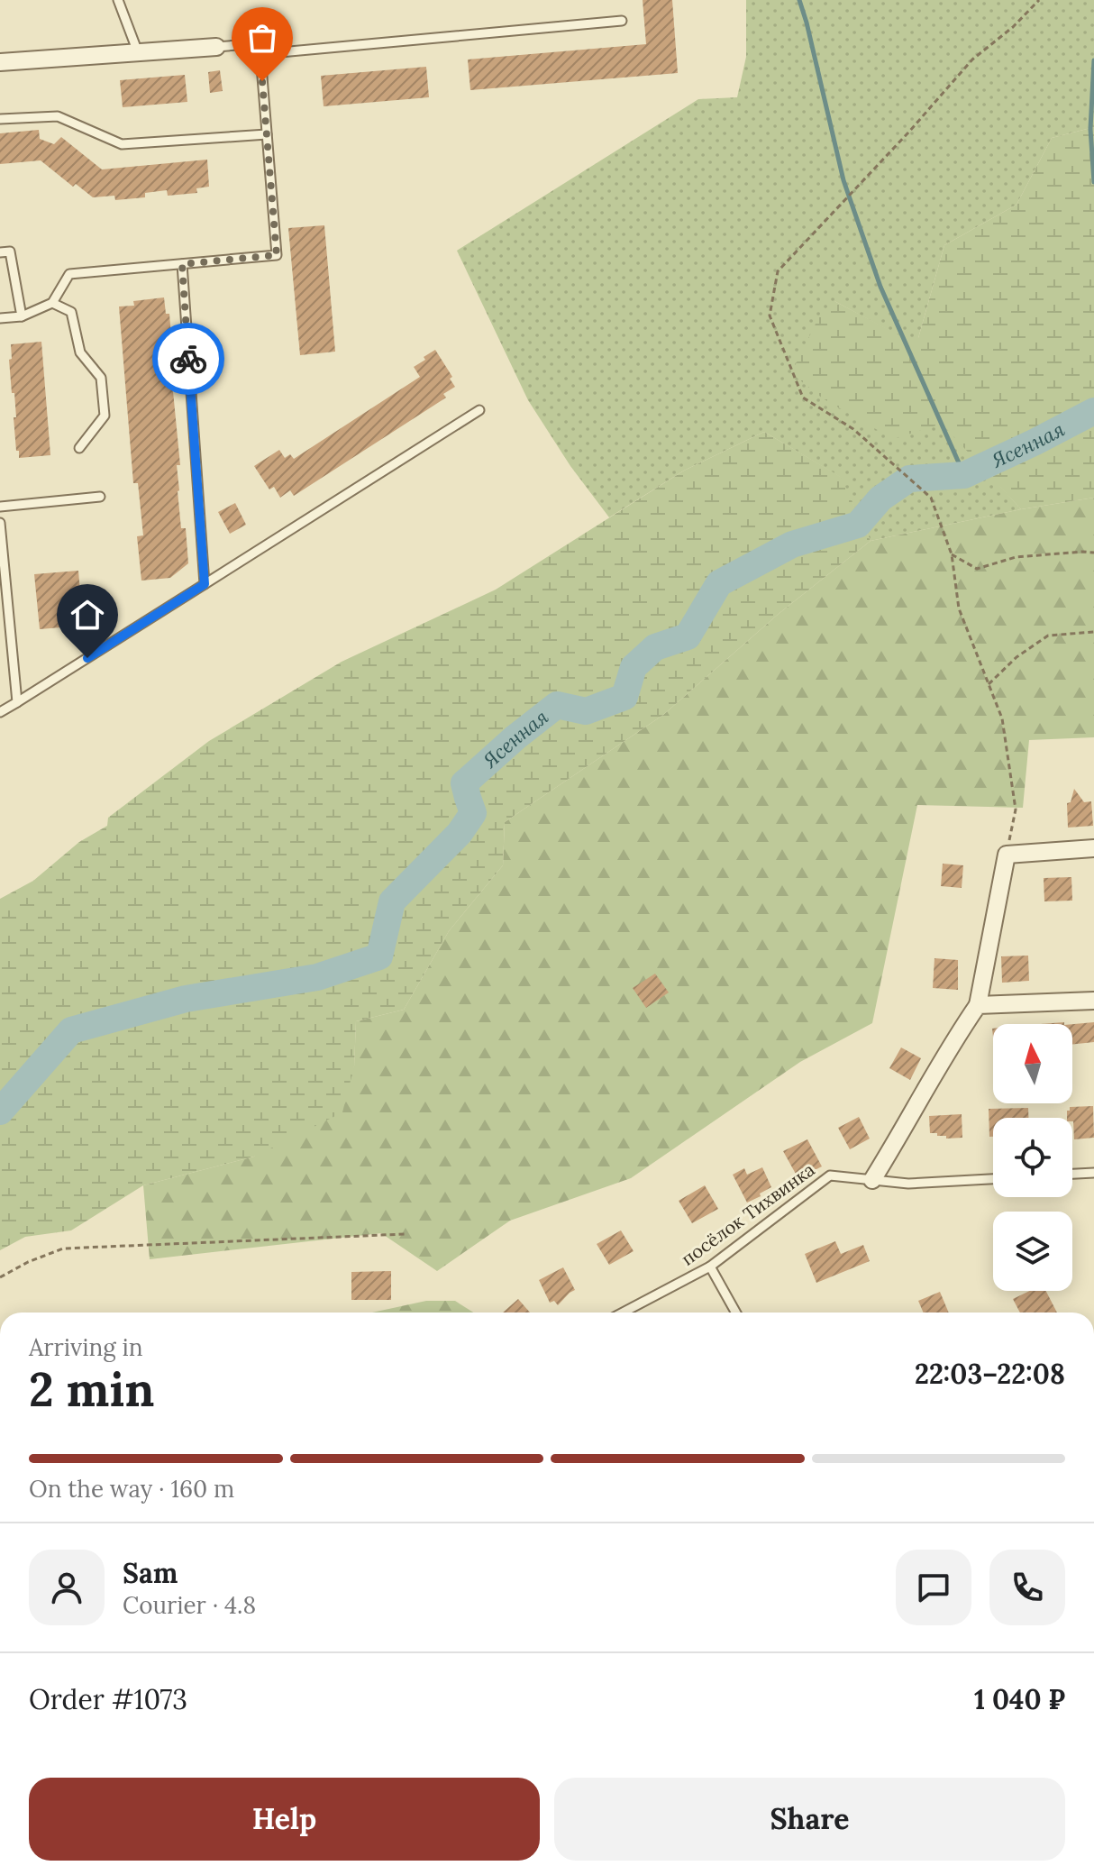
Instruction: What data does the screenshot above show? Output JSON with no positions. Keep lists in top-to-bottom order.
{
  "streets": {
    "lane": ["посёлок Тихвинка"]
  },
  "water": ["Ясенная"],
  "north": "top",
  "page": {
    "heading": ["2 min", "Arriving in", "22:03–22:08"],
    "panel": [
      "Sam",
      "Courier · 4.8",
      "Order #1073",
      "1 040 ₽"
    ],
    "bar": "On the way · 160 m",
    "buttons": ["Help", "Share"]
  }
}
